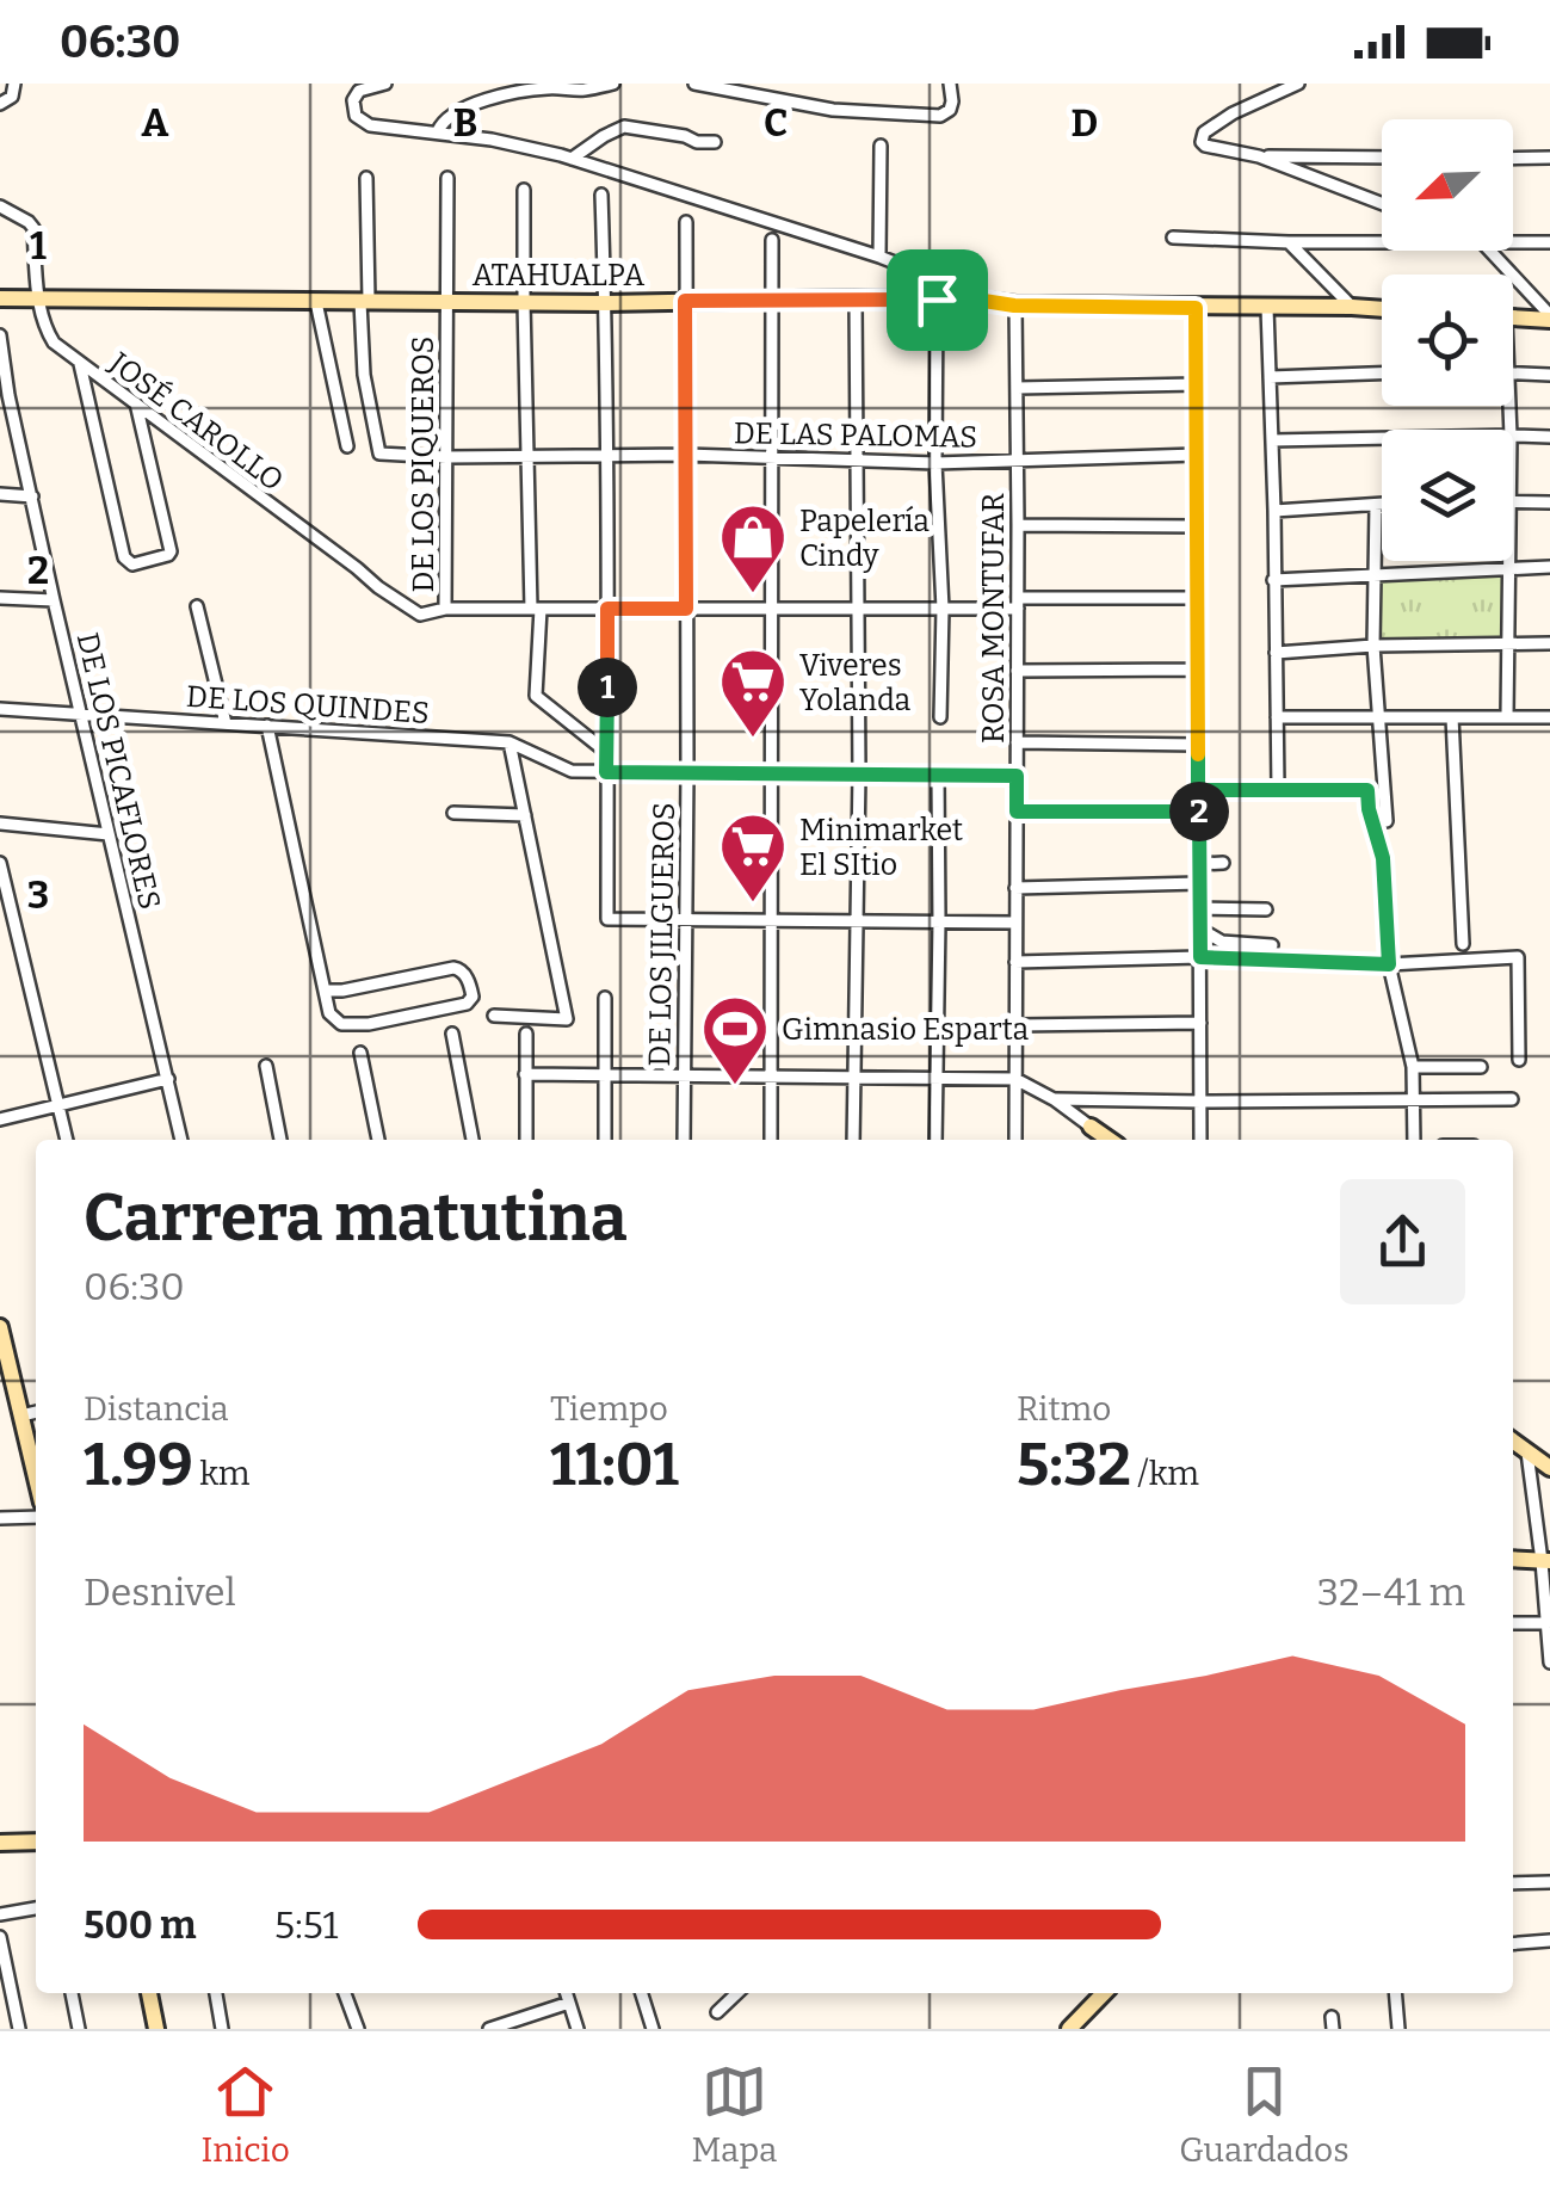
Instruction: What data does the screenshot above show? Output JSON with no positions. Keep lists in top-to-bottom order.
{
  "streets": {
    "street": [
      "ATAHUALPA",
      "JOSÉ CAROLLO",
      "DE LAS PALOMAS",
      "DE LOS PIQUEROS",
      "ROSA MONTUFAR",
      "DE LOS QUINDES",
      "DE LOS PICAFLORES",
      "DE LOS JILGUEROS"
    ]
  },
  "crossings": [
    ["ATAHUALPA", "JOSÉ CAROLLO"],
    ["ATAHUALPA", "DE LAS PALOMAS"],
    ["ATAHUALPA", "DE LOS PIQUEROS"],
    ["ATAHUALPA", "ROSA MONTUFAR"],
    ["ATAHUALPA", "DE LOS JILGUEROS"],
    ["JOSÉ CAROLLO", "DE LOS PIQUEROS"],
    ["DE LAS PALOMAS", "DE LOS PIQUEROS"],
    ["DE LAS PALOMAS", "ROSA MONTUFAR"],
    ["DE LAS PALOMAS", "DE LOS JILGUEROS"],
    ["DE LOS PIQUEROS", "ROSA MONTUFAR"],
    ["DE LOS PIQUEROS", "DE LOS JILGUEROS"],
    ["ROSA MONTUFAR", "DE LOS QUINDES"],
    ["DE LOS QUINDES", "DE LOS PICAFLORES"],
    ["DE LOS QUINDES", "DE LOS JILGUEROS"]
  ],
  "places": {
    "shop": ["Papelería Cindy"],
    "supermarket": ["Viveres Yolanda", "Minimarket El SItio"],
    "sports": ["Gimnasio Esparta"]
  },
  "north": "bottom left",
  "page": {
    "status": "06:30",
    "pins": ["1", "2"],
    "heading": ["Carrera matutina", "06:30"],
    "stats": [
      ["Distancia", "1.99 km"],
      ["Tiempo", "11:01"],
      ["Ritmo", "5:32 /km"]
    ],
    "chart": ["Desnivel", "32–41 m"],
    "list": [
      {
        "name": "500 m",
        "note": "5:51"
      }
    ],
    "tabs": ["Inicio", "Mapa", "Guardados"]
  },
  "grid": {
    "columns": [
      "A",
      "B",
      "C",
      "D"
    ],
    "rows": ["1", "2", "3"]
  }
}
